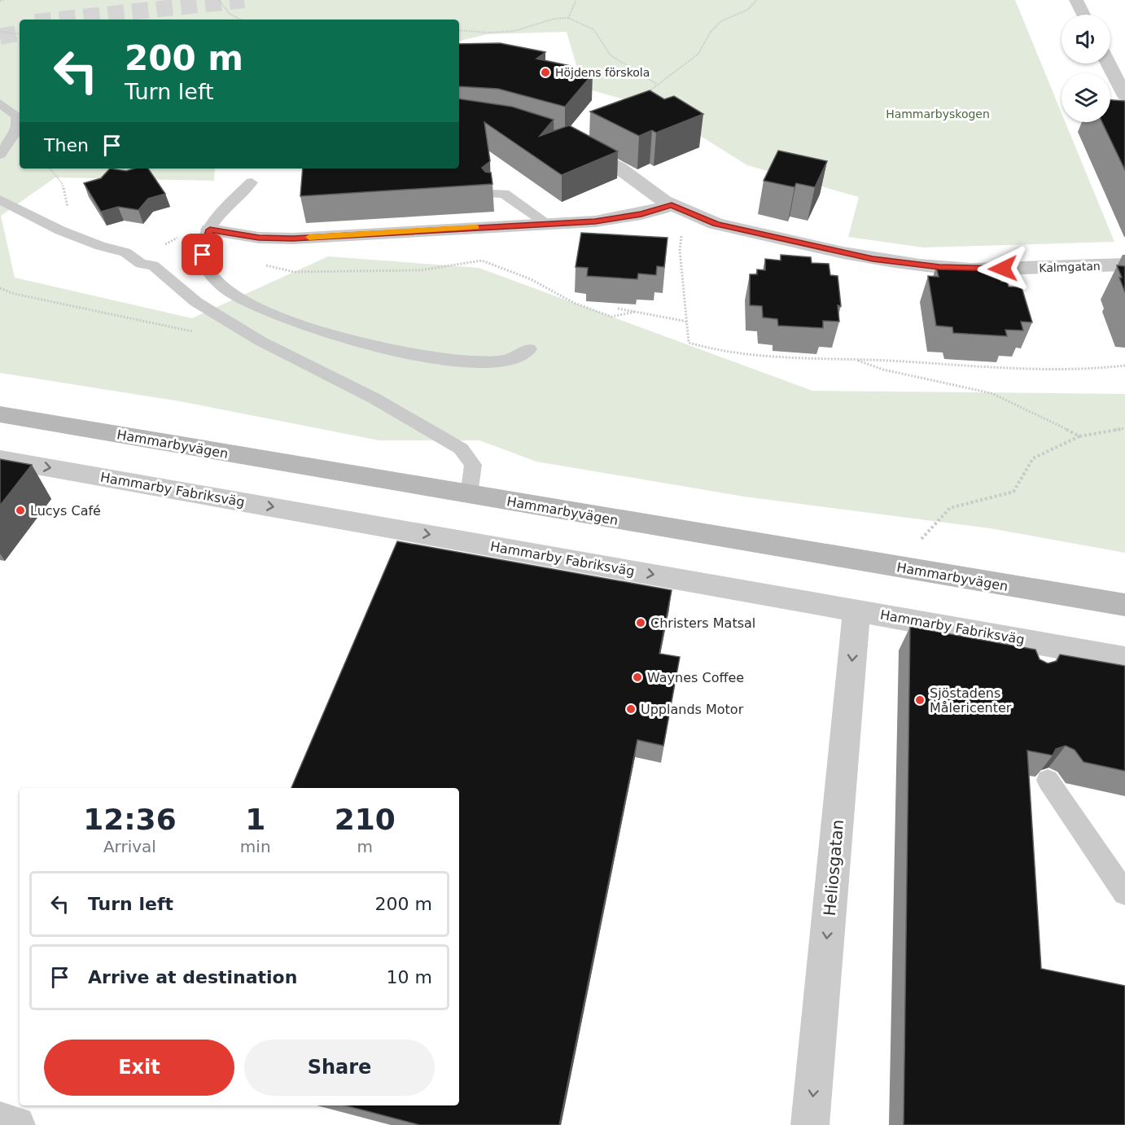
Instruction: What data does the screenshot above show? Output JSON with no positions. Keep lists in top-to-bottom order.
{
  "streets": {
    "main road": ["Hammarbyvägen"],
    "street": ["Kalmgatan", "Hammarby Fabriksväg", "Heliosgatan"]
  },
  "crossings": [
    ["Hammarby Fabriksväg", "Heliosgatan"]
  ],
  "one_way": ["Hammarby Fabriksväg", "Heliosgatan"],
  "parks": ["Hammarbyskogen"],
  "places": [
    "Höjdens förskola",
    "Lucys Café",
    "Christers Matsal",
    "Waynes Coffee",
    "Sjöstadens Målericenter",
    "Upplands Motor"
  ],
  "page": {
    "turn": ["200 m", "Turn left"],
    "then": "Then",
    "eta": [
      "12:36",
      "Arrival",
      "1",
      "min",
      "210",
      "m"
    ],
    "list": [
      {
        "name": "Turn left",
        "value": "200 m"
      },
      {
        "name": "Arrive at destination",
        "value": "10 m"
      }
    ],
    "buttons": ["Exit", "Share"]
  }
}
